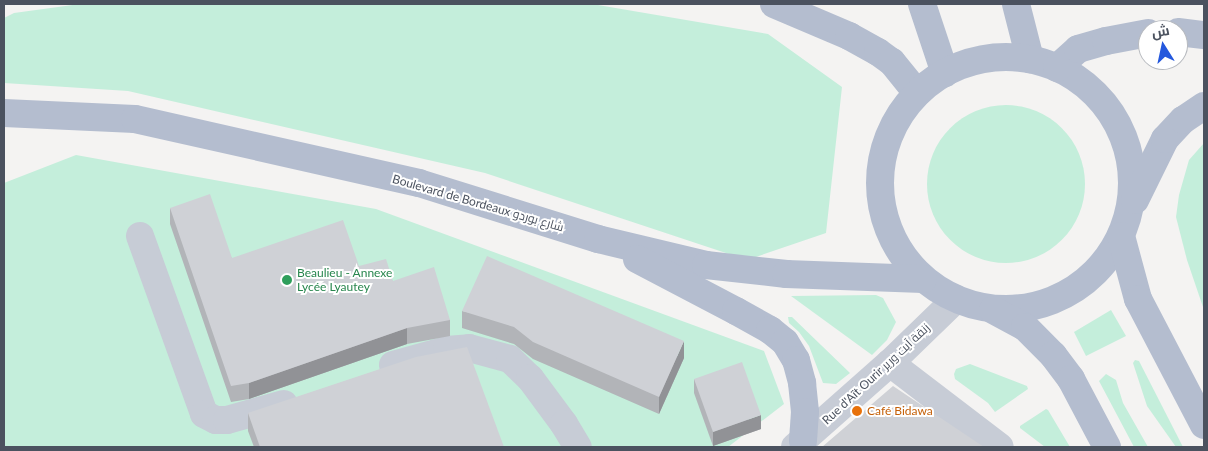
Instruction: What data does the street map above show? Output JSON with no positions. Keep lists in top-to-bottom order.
{
  "streets": {
    "main road": ["Boulevard de Bordeaux شارع بوردو"],
    "street": ["Rue d'Aït Ourir زنقة آيت ورير"]
  },
  "places": ["Beaulieu - Annexe Lycée Lyautey", "Café Bidawa"],
  "north": "top"
}
